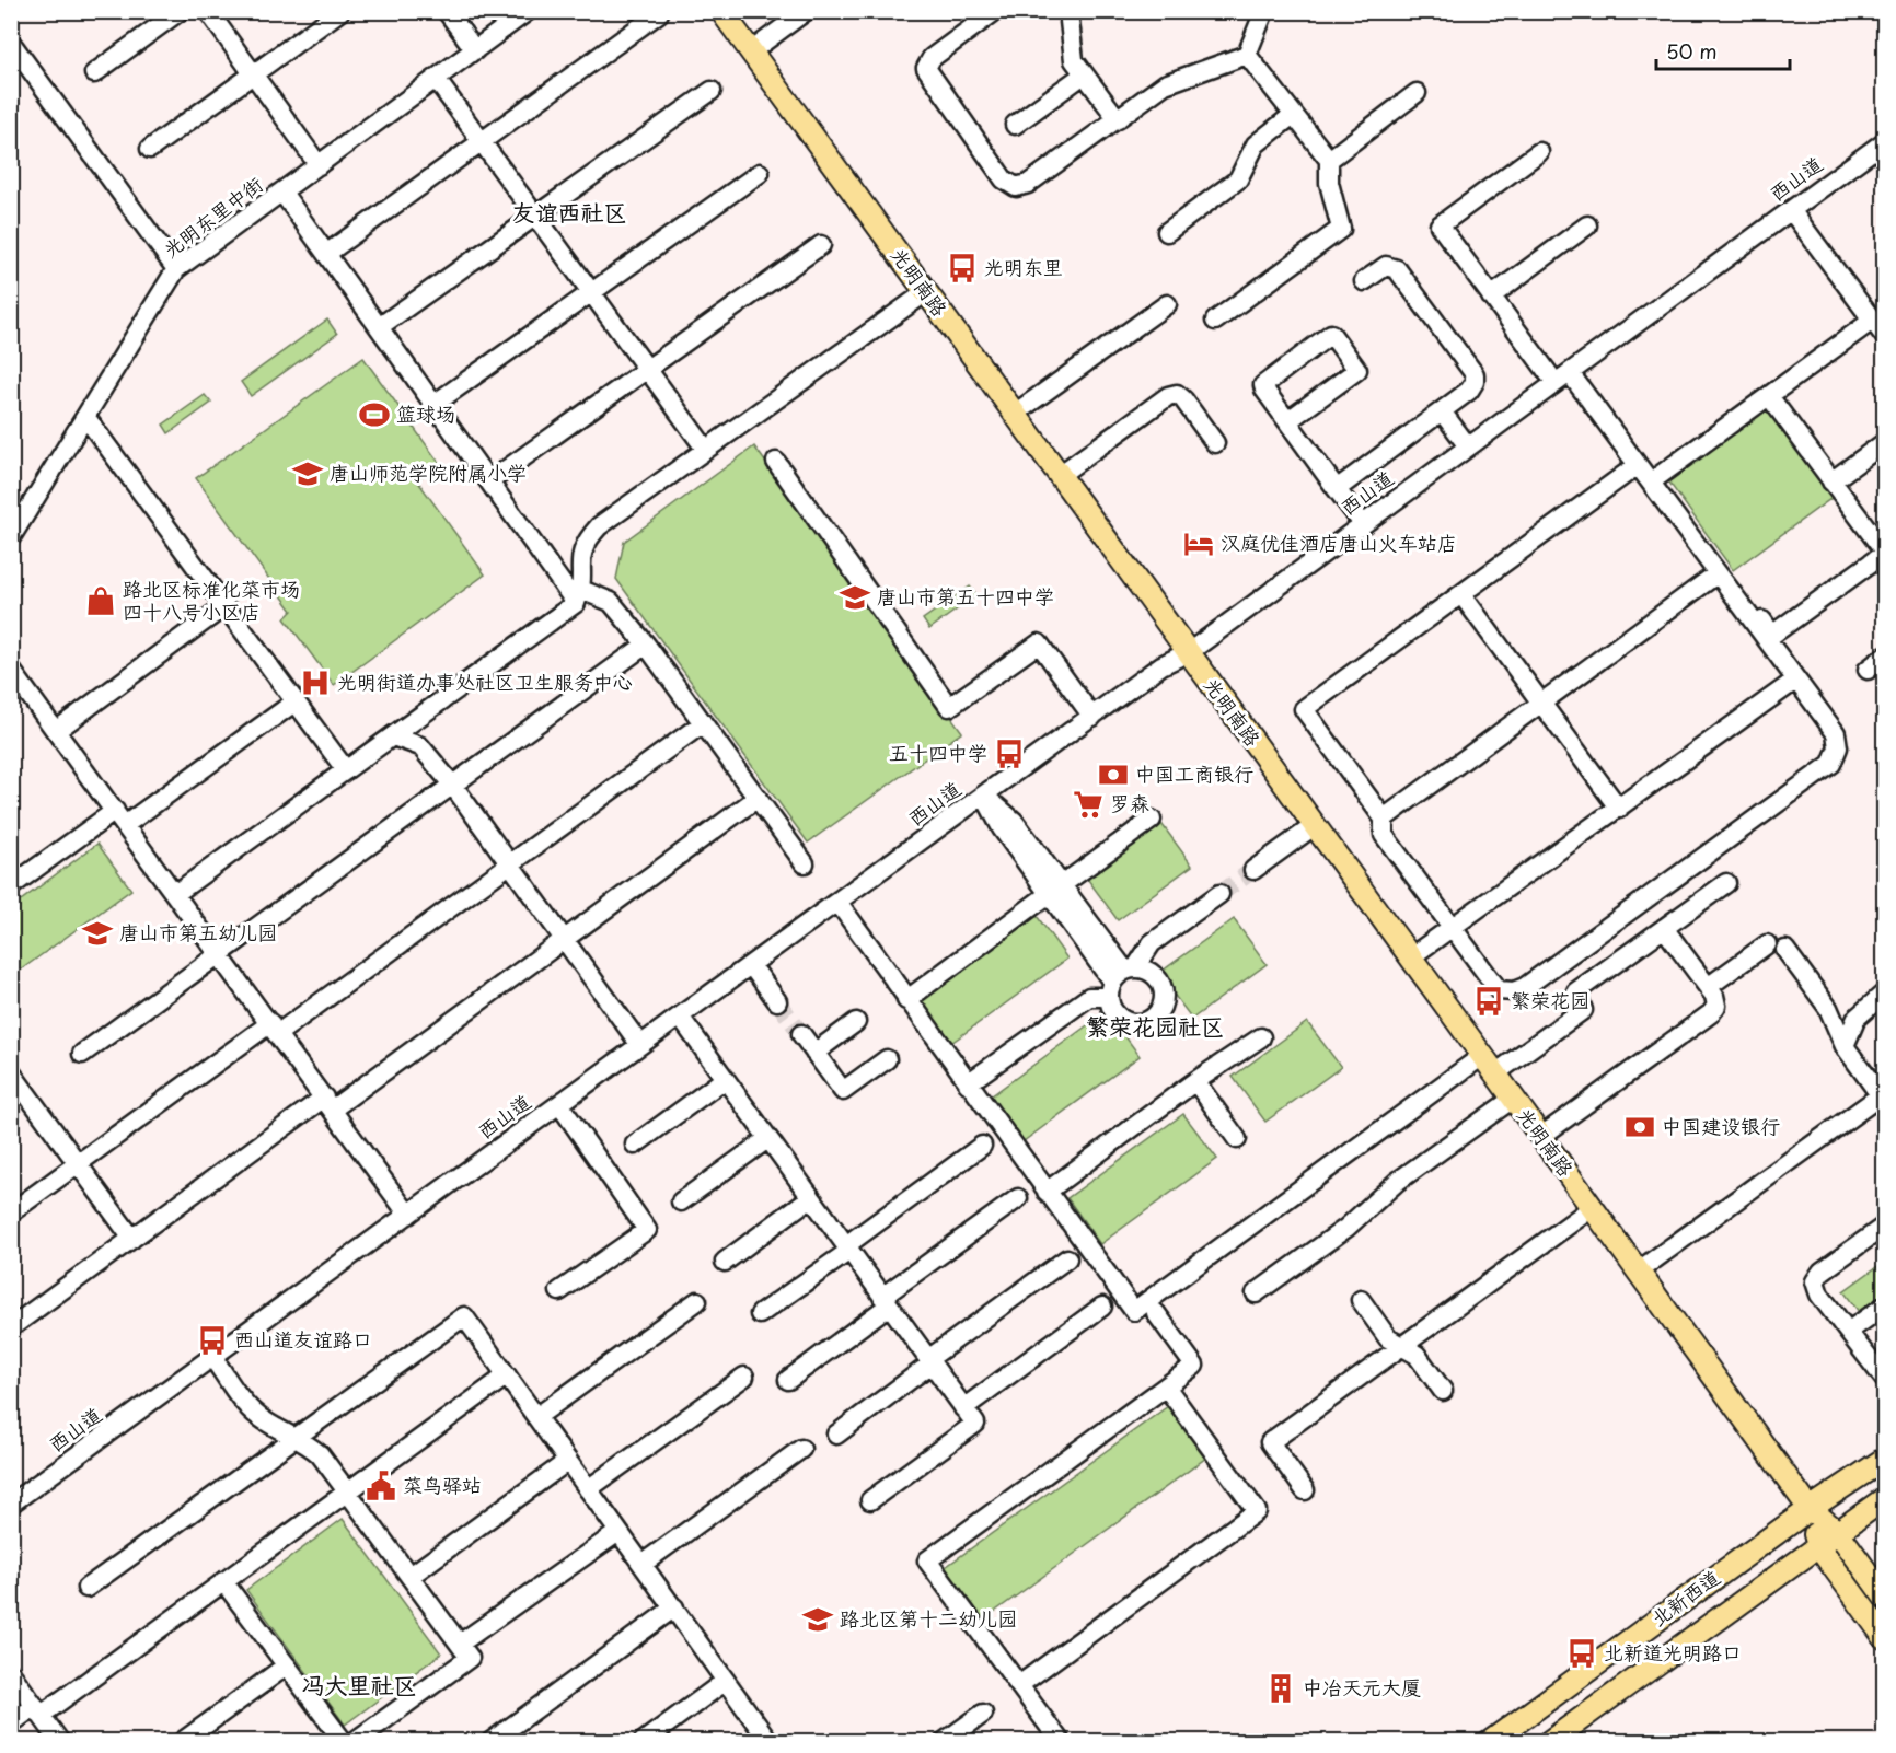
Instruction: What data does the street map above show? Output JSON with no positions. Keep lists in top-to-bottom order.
{
  "streets": {
    "main road": ["光明南路", "北新西道"],
    "street": ["西山道", "光明东里中街"]
  },
  "crossings": [
    ["西山道", "光明南路"],
    ["光明南路", "北新西道"]
  ],
  "districts": ["友谊西社区", "繁荣花园社区", "冯大里社区"],
  "places": {
    "bus stop": [
      "光明东里",
      "五十四中学",
      "繁荣花园",
      "西山道友谊路口",
      "北新道光明路口"
    ],
    "sports": ["篮球场"],
    "school or university": [
      "唐山师范学院附属小学",
      "唐山市第五十四中学",
      "唐山市第五幼儿园",
      "路北区第十二幼儿园"
    ],
    "hotel": ["汉庭优佳酒店唐山火车站店"],
    "shop": ["路北区标准化菜市场 四十八号小区店"],
    "hospital": ["光明街道办事处社区卫生服务中心"],
    "bank": ["中国工商银行", "中国建设银行"],
    "supermarket": ["罗森"],
    "public building": ["菜鸟驿站"],
    "building": ["中冶天元大厦"]
  },
  "scale_bar": "50 m"
}
